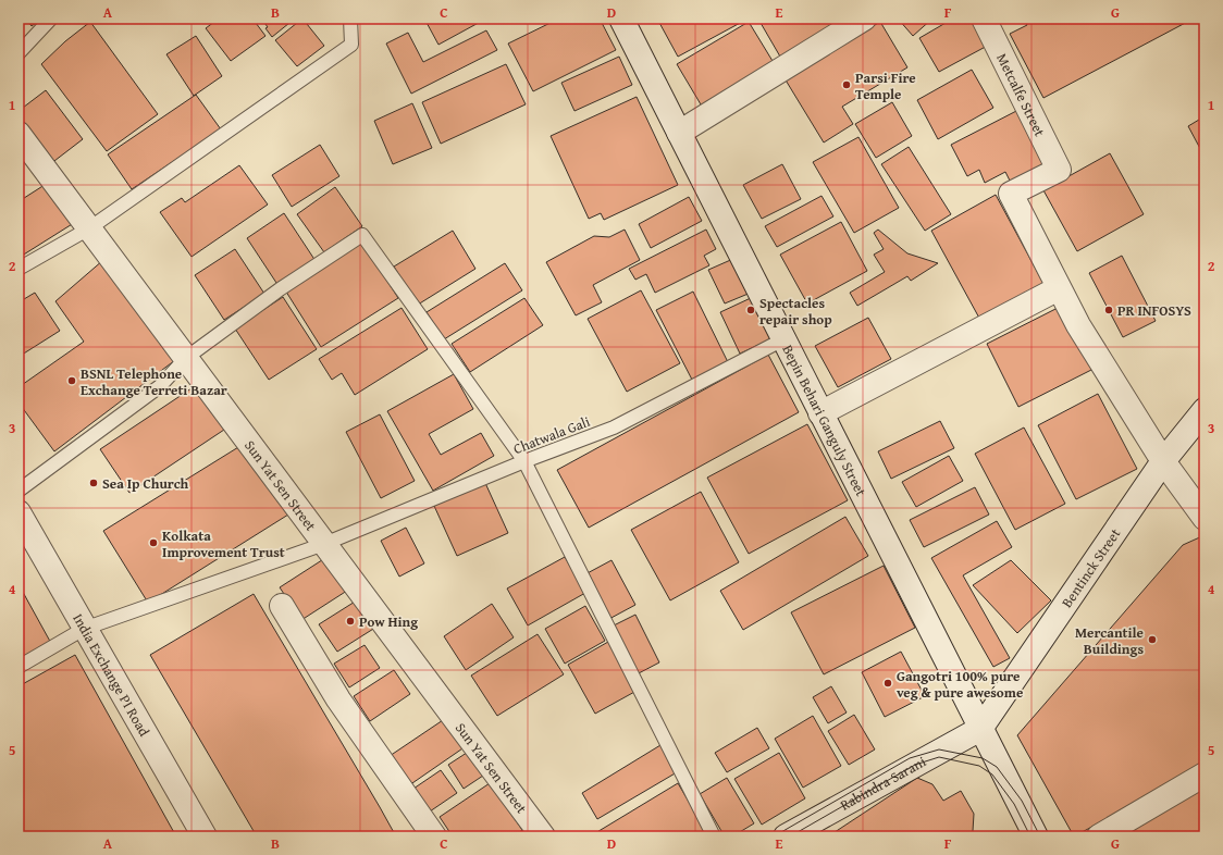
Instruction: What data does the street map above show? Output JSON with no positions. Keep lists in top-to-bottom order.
{
  "streets": {
    "street": [
      "Metcalfe Street",
      "Bepin Behari Ganguly Street",
      "Sun Yat Sen Street",
      "Bentinck Street",
      "India Exchange PI Road",
      "Rabindra Sarani"
    ],
    "lane": ["Chatwala Gali"]
  },
  "crossings": [
    ["Bepin Behari Ganguly Street", "Chatwala Gali"],
    ["Bepin Behari Ganguly Street", "Bentinck Street"],
    ["Bepin Behari Ganguly Street", "Rabindra Sarani"],
    ["Chatwala Gali", "Sun Yat Sen Street"],
    ["Chatwala Gali", "India Exchange PI Road"],
    ["Bentinck Street", "Rabindra Sarani"]
  ],
  "places": [
    "Parsi Fire Temple",
    "Spectacles repair shop",
    "PR INFOSYS",
    "BSNL Telephone Exchange Terreti Bazar",
    "Sea Ip Church",
    "Kolkata Improvement Trust",
    "Pow Hing",
    "Mercantile Buildings",
    "Gangotri 100% pure veg & pure awesome"
  ],
  "grid": {
    "columns": [
      "A",
      "B",
      "C",
      "D",
      "E",
      "F",
      "G"
    ],
    "rows": [
      "1",
      "2",
      "3",
      "4",
      "5"
    ]
  }
}
